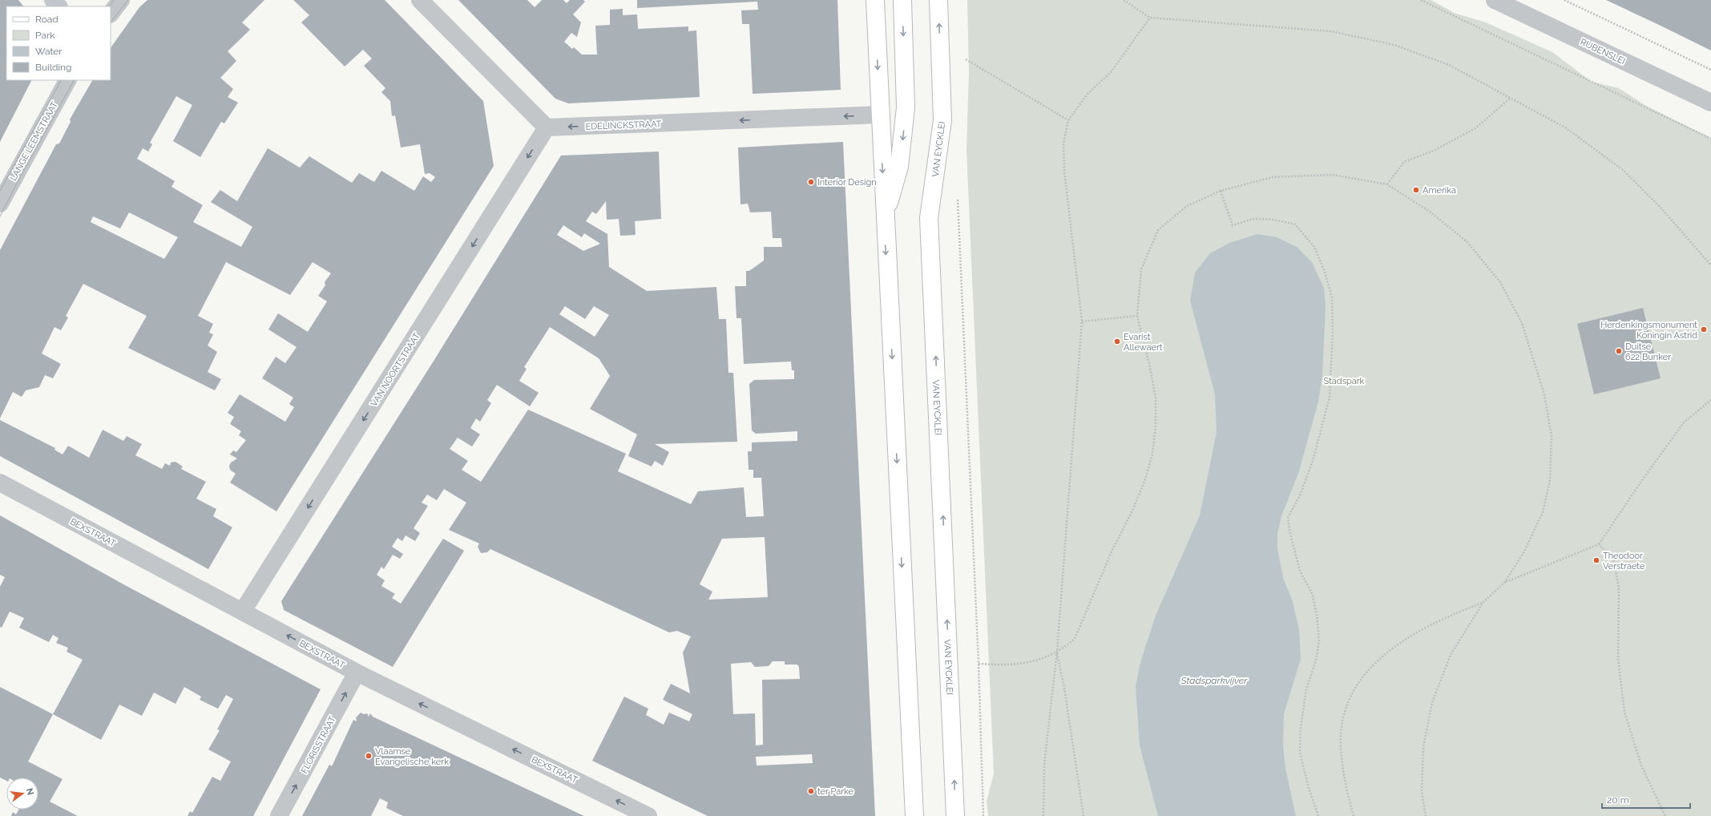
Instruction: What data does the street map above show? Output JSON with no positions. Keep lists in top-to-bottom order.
{
  "streets": {
    "main road": ["VAN EYCKLEI"],
    "street": [
      "RUBENSLEI",
      "EDELINCKSTRAAT",
      "LANGE LEEMSTRAAT",
      "VAN NOORTSTRAAT",
      "BEXSTRAAT",
      "FLORISSTRAAT"
    ]
  },
  "crossings": [
    ["EDELINCKSTRAAT", "VAN NOORTSTRAAT"],
    ["VAN NOORTSTRAAT", "BEXSTRAAT"],
    ["BEXSTRAAT", "FLORISSTRAAT"]
  ],
  "one_way": [
    "EDELINCKSTRAAT",
    "VAN NOORTSTRAAT",
    "BEXSTRAAT",
    "FLORISSTRAAT"
  ],
  "water": ["Stadsparkvijver"],
  "parks": ["Stadspark"],
  "places": [
    "Interior Design",
    "Amerika",
    "Herdenkingsmonument Koningin Astrid",
    "Evarist Allewaert",
    "Duitse 622 Bunker",
    "Theodoor Verstraete",
    "Vlaamse Evangelische kerk",
    "ter Parke"
  ],
  "legend": [
    "Road",
    "Park",
    "Water",
    "Building"
  ],
  "scale_bar": "20 m",
  "north": "right"
}
